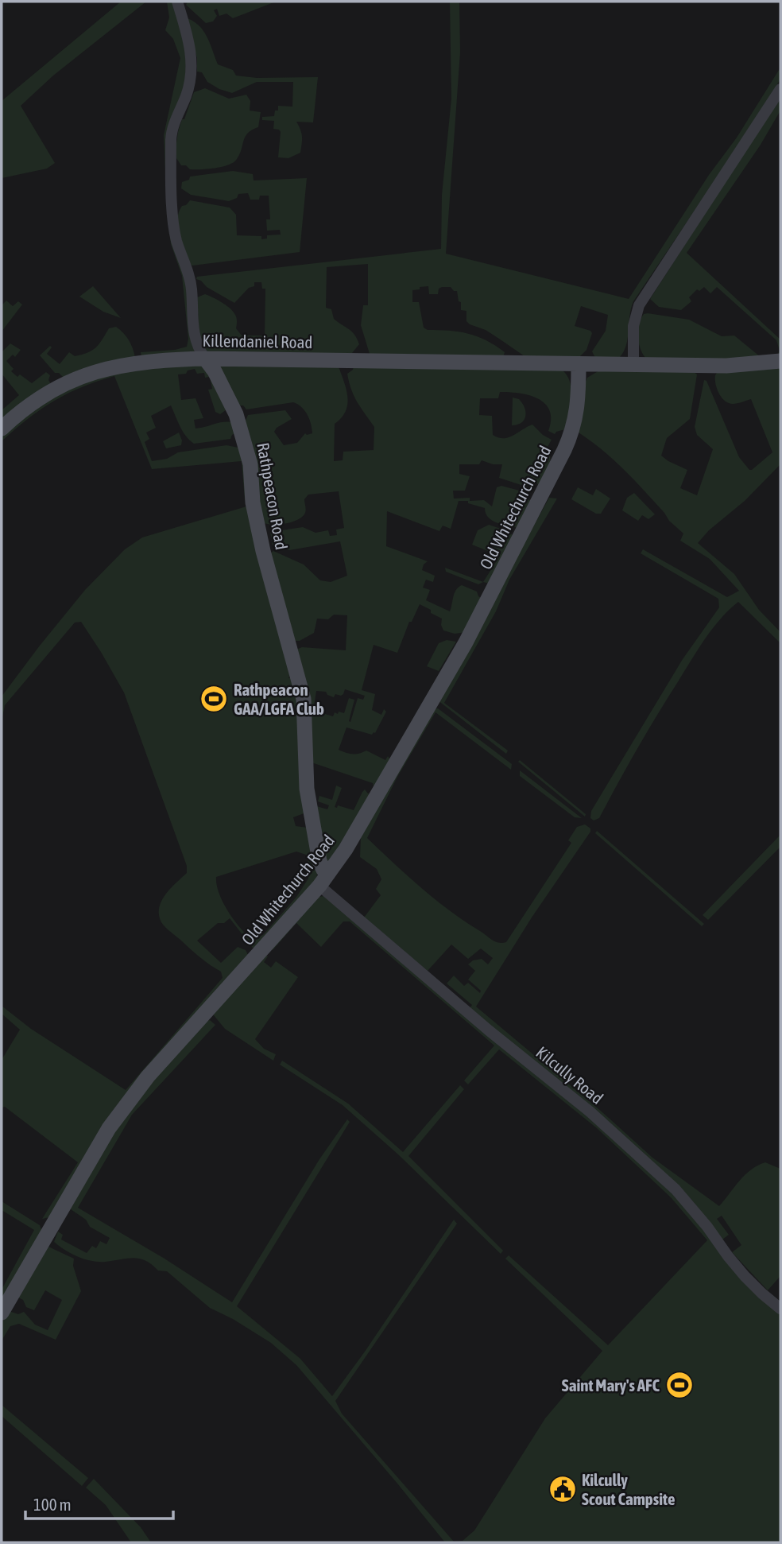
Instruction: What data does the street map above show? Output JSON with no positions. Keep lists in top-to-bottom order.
{
  "streets": {
    "street": [
      "Killendaniel Road",
      "Rathpeacon Road",
      "Old Whitechurch Road",
      "Kilcully Road"
    ]
  },
  "crossings": [
    ["Killendaniel Road", "Rathpeacon Road"],
    ["Killendaniel Road", "Old Whitechurch Road"],
    ["Rathpeacon Road", "Old Whitechurch Road"],
    ["Rathpeacon Road", "Kilcully Road"],
    ["Old Whitechurch Road", "Kilcully Road"]
  ],
  "places": {
    "sports": ["Rathpeacon GAA/LGFA Club", "Saint Mary's AFC"],
    "public building": ["Kilcully Scout Campsite"]
  },
  "scale_bar": "100 m"
}
